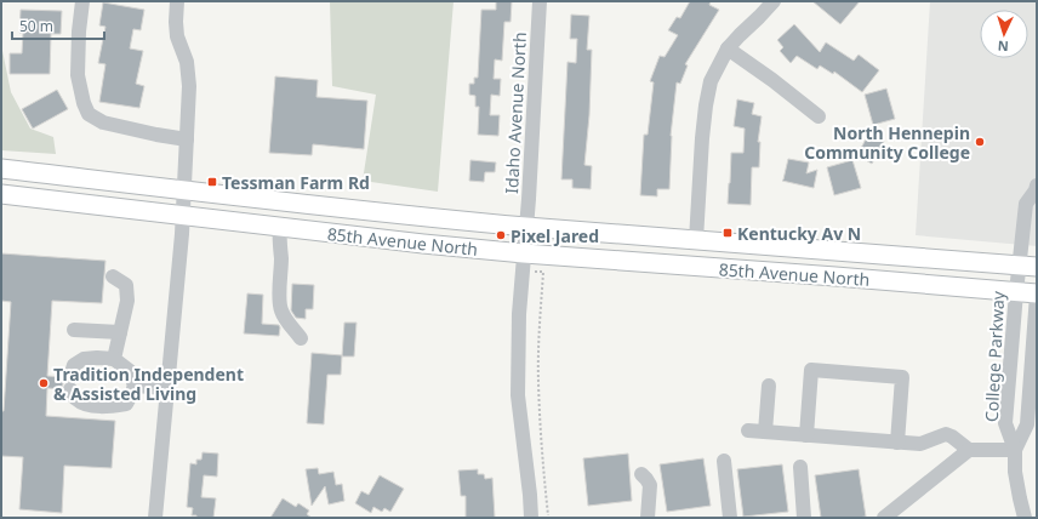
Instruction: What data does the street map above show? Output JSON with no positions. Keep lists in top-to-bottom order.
{
  "streets": {
    "main road": ["85th Avenue North"],
    "street": ["Idaho Avenue North", "College Parkway"]
  },
  "crossings": [
    ["Idaho Avenue North", "85th Avenue North"],
    ["85th Avenue North", "College Parkway"]
  ],
  "places": {
    "other": ["North Hennepin Community College", "Pixel Jared", "Tradition Independent & Assisted Living"],
    "transit": ["Tessman Farm Rd", "Kentucky Av N"]
  },
  "scale_bar": "50 m",
  "north": "bottom"
}
